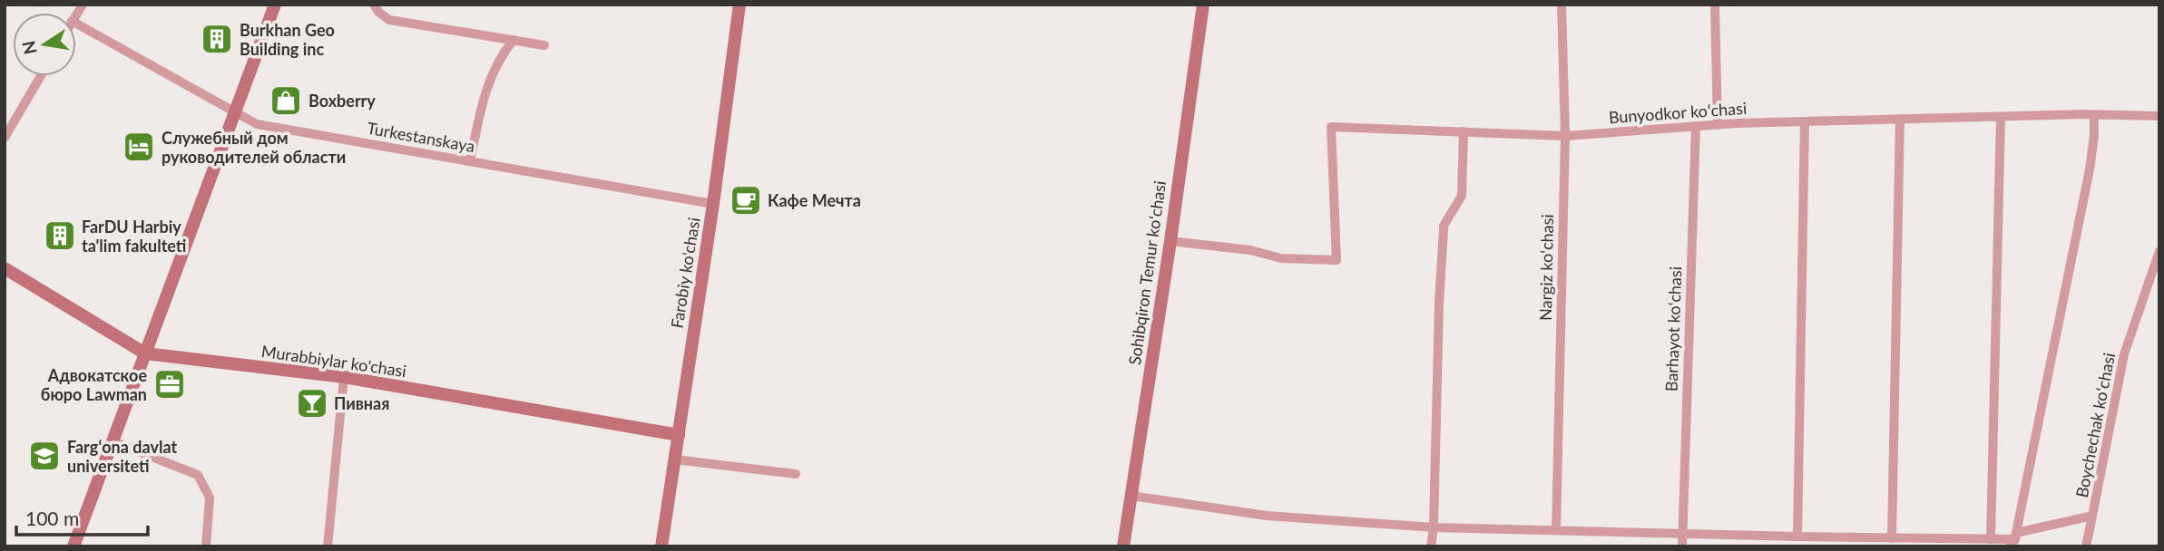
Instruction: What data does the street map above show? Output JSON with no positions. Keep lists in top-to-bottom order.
{
  "streets": {
    "street": [
      "Bunyodkor koʻchasi",
      "Turkestanskaya",
      "Nargiz koʻchasi",
      "Farobiy ko'chasi",
      "Sohibqiron Temur koʻchasi",
      "Barhayot koʻchasi",
      "Murabbiylar ko'chasi",
      "Boychechak koʻchasi"
    ]
  },
  "crossings": [
    ["Bunyodkor koʻchasi", "Nargiz koʻchasi"],
    ["Bunyodkor koʻchasi", "Sohibqiron Temur koʻchasi"],
    ["Bunyodkor koʻchasi", "Barhayot koʻchasi"],
    ["Turkestanskaya", "Farobiy ko'chasi"],
    ["Nargiz koʻchasi", "Boychechak koʻchasi"],
    ["Farobiy ko'chasi", "Murabbiylar ko'chasi"],
    ["Sohibqiron Temur koʻchasi", "Boychechak koʻchasi"],
    ["Barhayot koʻchasi", "Boychechak koʻchasi"]
  ],
  "places": {
    "building": ["Burkhan Geo Building inc", "FarDU Harbiy ta'lim fakulteti"],
    "shop": ["Boxberry"],
    "hotel": ["Служебный дом руководителей области"],
    "cafe": ["Кафе Мечта"],
    "office": ["Адвокатское бюро Lawman"],
    "bar": ["Пивная"],
    "school or university": ["Fargʻona davlat universiteti"]
  },
  "scale_bar": "100 m",
  "north": "left"
}
